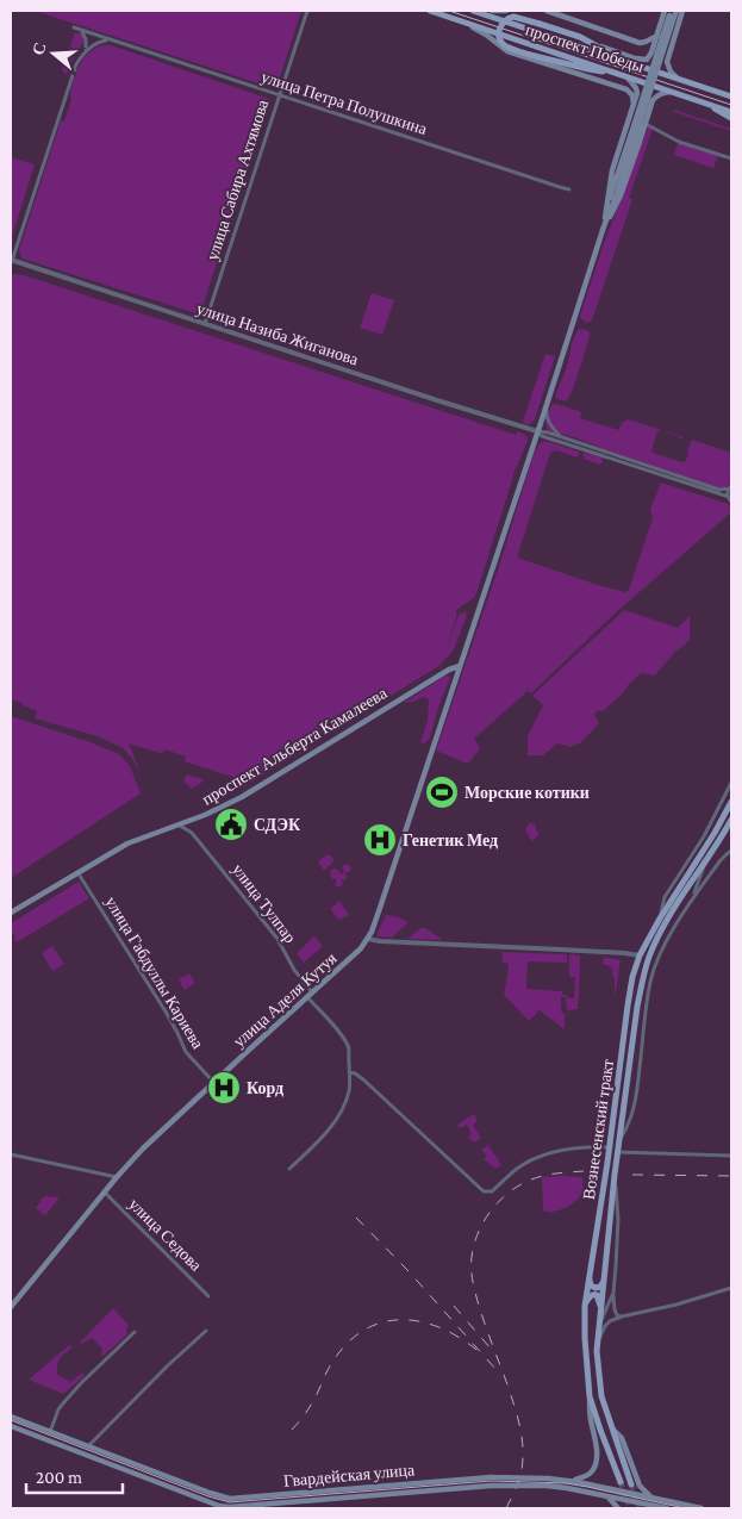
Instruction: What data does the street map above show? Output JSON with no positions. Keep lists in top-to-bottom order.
{
  "streets": {
    "main road": [
      "проспект Победы",
      "проспект Альберта Камалеева",
      "улица Аделя Кутуя",
      "Вознесенский тракт",
      "Гвардейская улица"
    ],
    "street": [
      "улица Петра Полушкина",
      "улица Сабира Ахтямова",
      "улица Назиба Жиганова",
      "улица Тулпар",
      "улица Габдуллы Кариева",
      "улица Седова"
    ]
  },
  "crossings": [
    ["улица Петра Полушкина", "улица Сабира Ахтямова"],
    ["улица Сабира Ахтямова", "улица Назиба Жиганова"],
    ["проспект Альберта Камалеева", "улица Тулпар"],
    ["проспект Альберта Камалеева", "улица Габдуллы Кариева"],
    ["улица Тулпар", "улица Аделя Кутуя"],
    ["улица Габдуллы Кариева", "улица Аделя Кутуя"],
    ["улица Аделя Кутуя", "улица Седова"]
  ],
  "places": {
    "sports": ["Морские котики"],
    "public building": ["СДЭК"],
    "hospital": ["Генетик Мед", "Корд"]
  },
  "scale_bar": "200 m",
  "north": "left"
}
